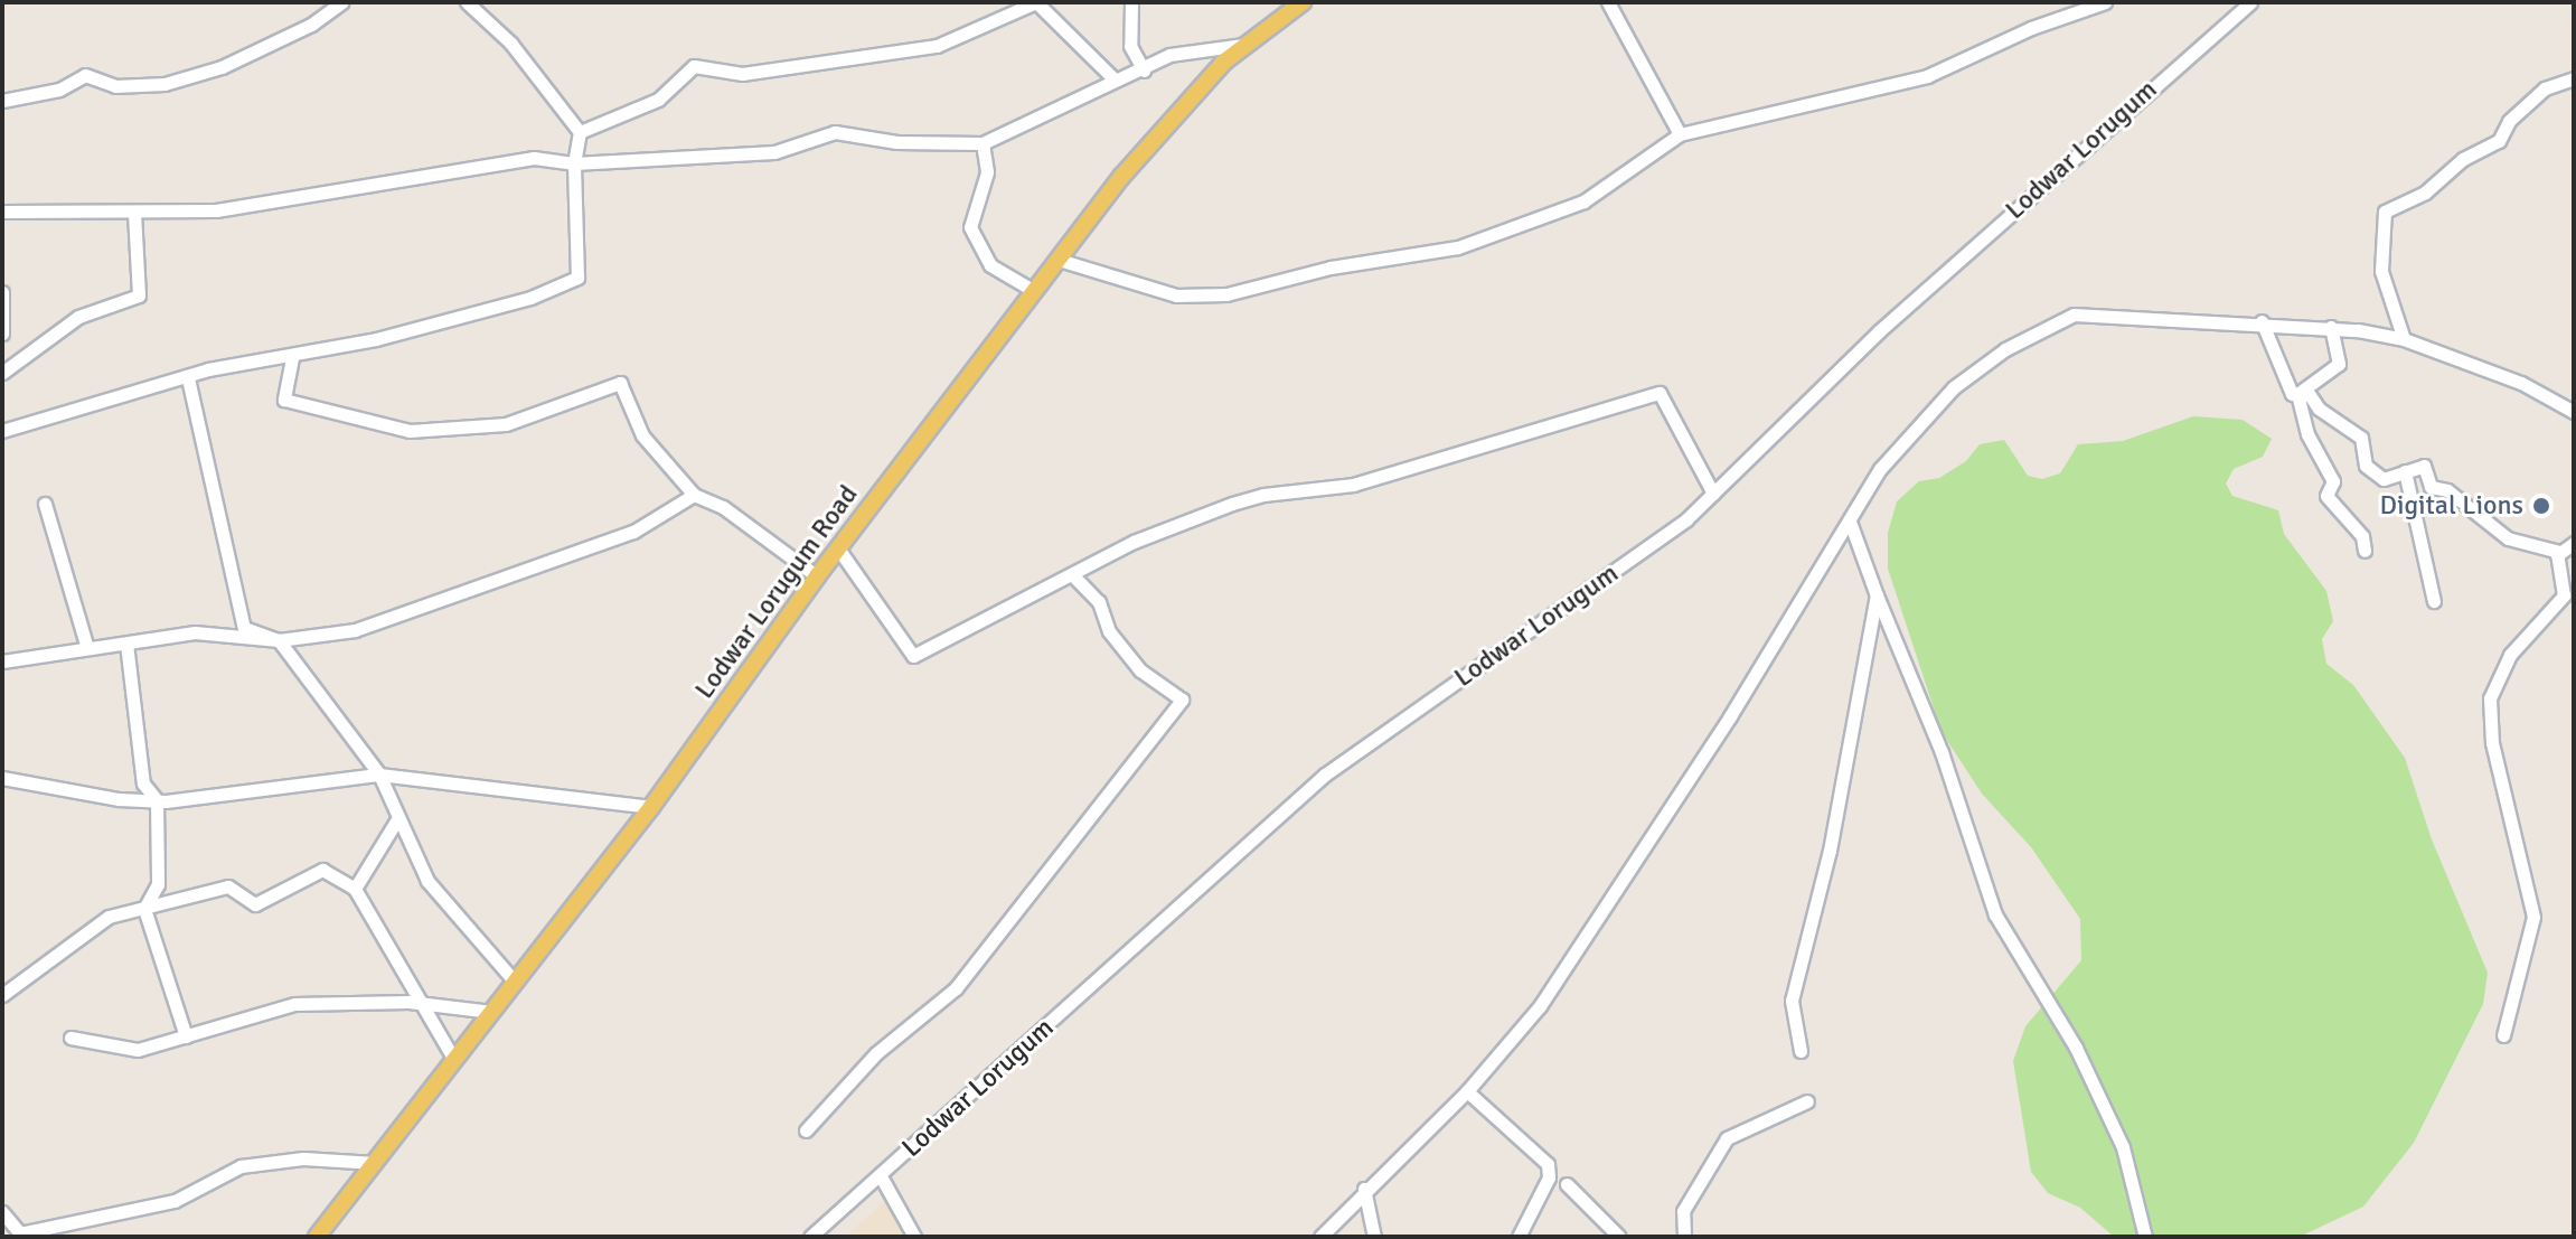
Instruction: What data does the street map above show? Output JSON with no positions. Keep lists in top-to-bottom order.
{
  "streets": {
    "main road": ["Lodwar Lorugum Road"],
    "street": ["Lodwar Lorugum"]
  },
  "places": ["Digital Lions"]
}
